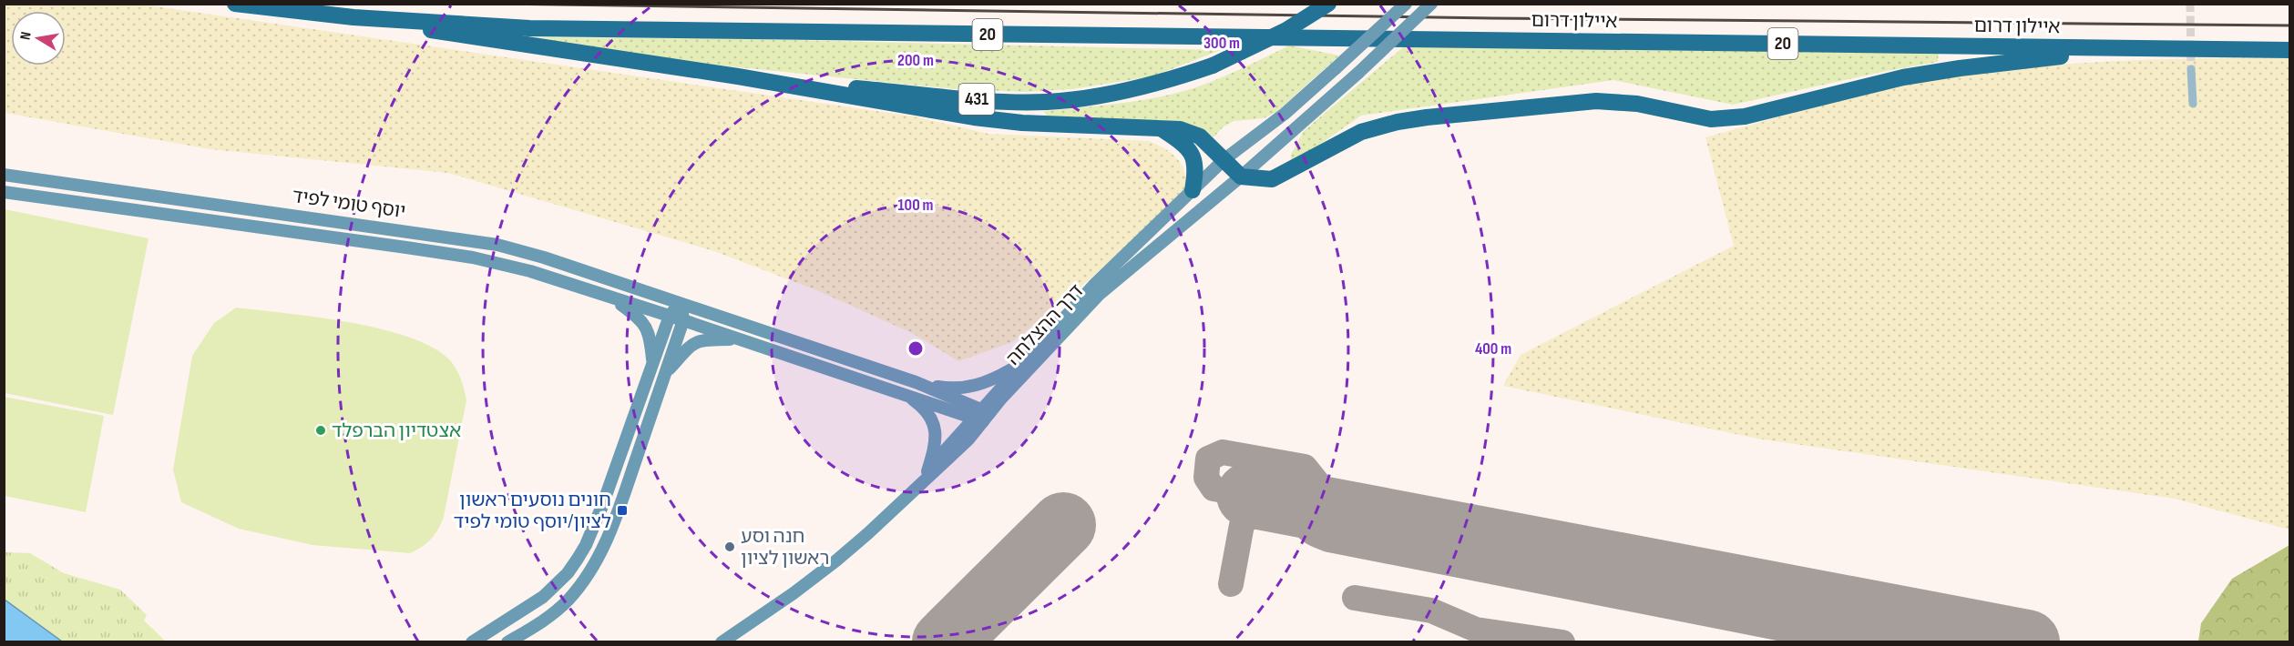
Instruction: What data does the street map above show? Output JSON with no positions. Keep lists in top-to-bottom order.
{
  "streets": {
    "highway": ["איילון דרום", "20", "431"],
    "street": ["יוסף טומי לפיד", "דרך ההצלחה"]
  },
  "crossings": [
    ["יוסף טומי לפיד", "דרך ההצלחה"]
  ],
  "places": {
    "other": ["אצטדיון הברפלד", "חנה וסע ראשון לציון"],
    "transit": ["חונים נוסעים ראשון לציון/יוסף טומי לפיד"]
  },
  "north": "left",
  "rings": [
    "300 m",
    "200 m",
    "100 m",
    "400 m"
  ]
}
